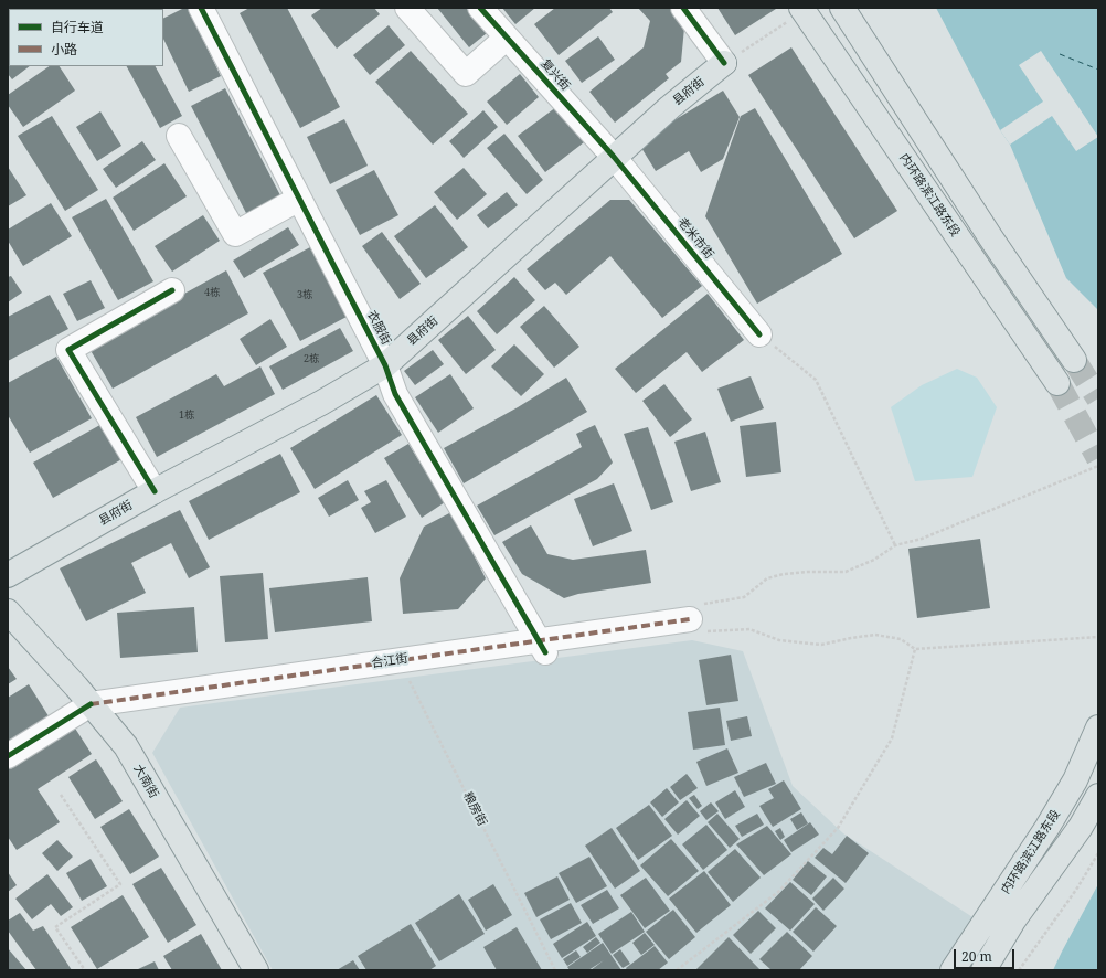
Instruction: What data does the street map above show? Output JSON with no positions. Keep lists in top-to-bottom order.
{
  "streets": {
    "main road": ["县府街", "内环路滨江路东段", "大南街"],
    "street": [
      "复兴街",
      "老米市街",
      "衣服街",
      "合江街"
    ],
    "path": ["粮房街"]
  },
  "crossings": [
    ["复兴街", "县府街"],
    ["复兴街", "老米市街"],
    ["县府街", "老米市街"],
    ["县府街", "衣服街"],
    ["衣服街", "合江街"],
    ["合江街", "大南街"],
    ["合江街", "粮房街"]
  ],
  "house_numbers": [
    "4栋",
    "3栋",
    "2栋",
    "1栋"
  ],
  "legend": ["自行车道", "小路"],
  "scale_bar": "20 m"
}
